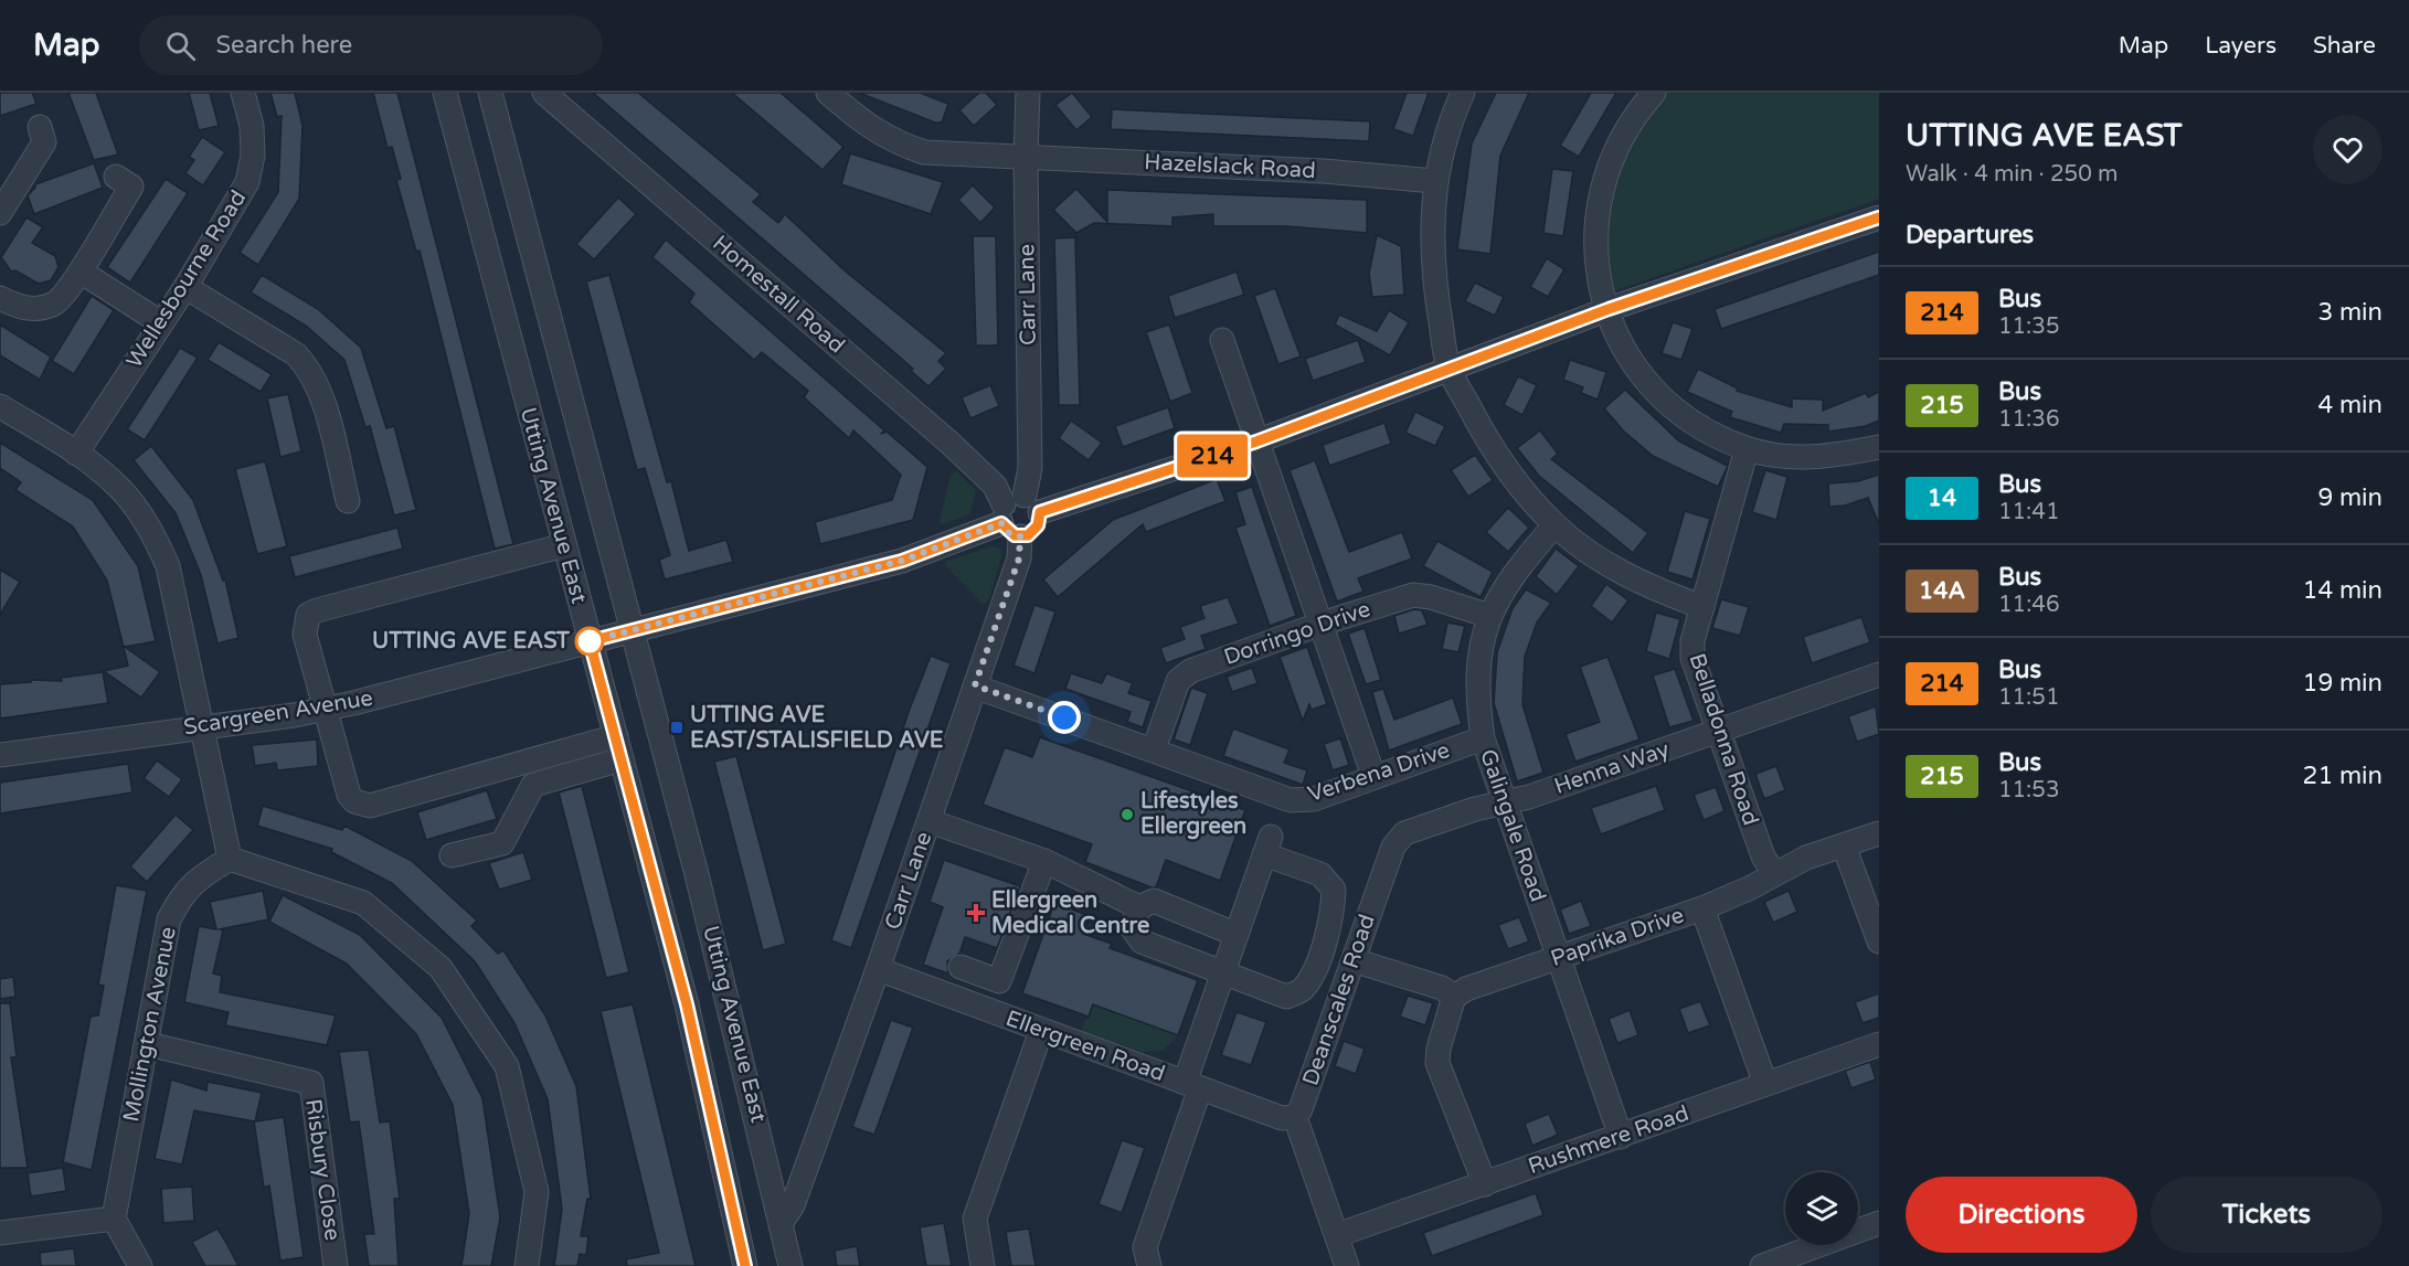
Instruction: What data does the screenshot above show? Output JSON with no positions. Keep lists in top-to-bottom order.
{
  "streets": {
    "street": [
      "Hazelslack Road",
      "Wellesbourne Road",
      "Homestall Road",
      "Carr Lane",
      "Utting Avenue East",
      "Dorringo Drive",
      "Scargreen Avenue",
      "Belladonna Road",
      "Henna Way",
      "Verbena Drive",
      "Galingale Road",
      "Paprika Drive",
      "Deanscales Road",
      "Mollington Avenue",
      "Ellergreen Road",
      "Rushmere Road",
      "Risbury Close"
    ]
  },
  "crossings": [
    ["Hazelslack Road", "Carr Lane"],
    ["Homestall Road", "Carr Lane"],
    ["Homestall Road", "Scargreen Avenue"],
    ["Carr Lane", "Utting Avenue East"],
    ["Carr Lane", "Scargreen Avenue"],
    ["Carr Lane", "Verbena Drive"],
    ["Carr Lane", "Ellergreen Road"],
    ["Utting Avenue East", "Scargreen Avenue"],
    ["Dorringo Drive", "Verbena Drive"],
    ["Dorringo Drive", "Galingale Road"],
    ["Belladonna Road", "Henna Way"],
    ["Belladonna Road", "Paprika Drive"],
    ["Henna Way", "Galingale Road"],
    ["Henna Way", "Deanscales Road"],
    ["Verbena Drive", "Galingale Road"],
    ["Galingale Road", "Paprika Drive"],
    ["Galingale Road", "Deanscales Road"],
    ["Galingale Road", "Rushmere Road"],
    ["Deanscales Road", "Ellergreen Road"],
    ["Mollington Avenue", "Risbury Close"]
  ],
  "places": {
    "other": ["UTTING AVE EAST", "Lifestyles Ellergreen"],
    "transit": ["UTTING AVE EAST/STALISFIELD AVE"],
    "health": ["Ellergreen Medical Centre"]
  },
  "lines": ["bus line 214"],
  "page": {
    "header": "Map",
    "search": "Search here",
    "nav": ["Map", "Layers", "Share"],
    "on_map": "214",
    "heading": [
      ["UTTING AVE EAST", "Walk · 4 min · 250 m"],
      "Departures"
    ],
    "list": [
      {
        "mark": "214",
        "name": "Bus",
        "note": "11:35",
        "value": "3 min"
      },
      {
        "mark": "215",
        "name": "Bus",
        "note": "11:36",
        "value": "4 min"
      },
      {
        "mark": "14",
        "name": "Bus",
        "note": "11:41",
        "value": "9 min"
      },
      {
        "mark": "14A",
        "name": "Bus",
        "note": "11:46",
        "value": "14 min"
      },
      {
        "mark": "214",
        "name": "Bus",
        "note": "11:51",
        "value": "19 min"
      },
      {
        "mark": "215",
        "name": "Bus",
        "note": "11:53",
        "value": "21 min"
      }
    ],
    "buttons": ["Directions", "Tickets"]
  }
}
